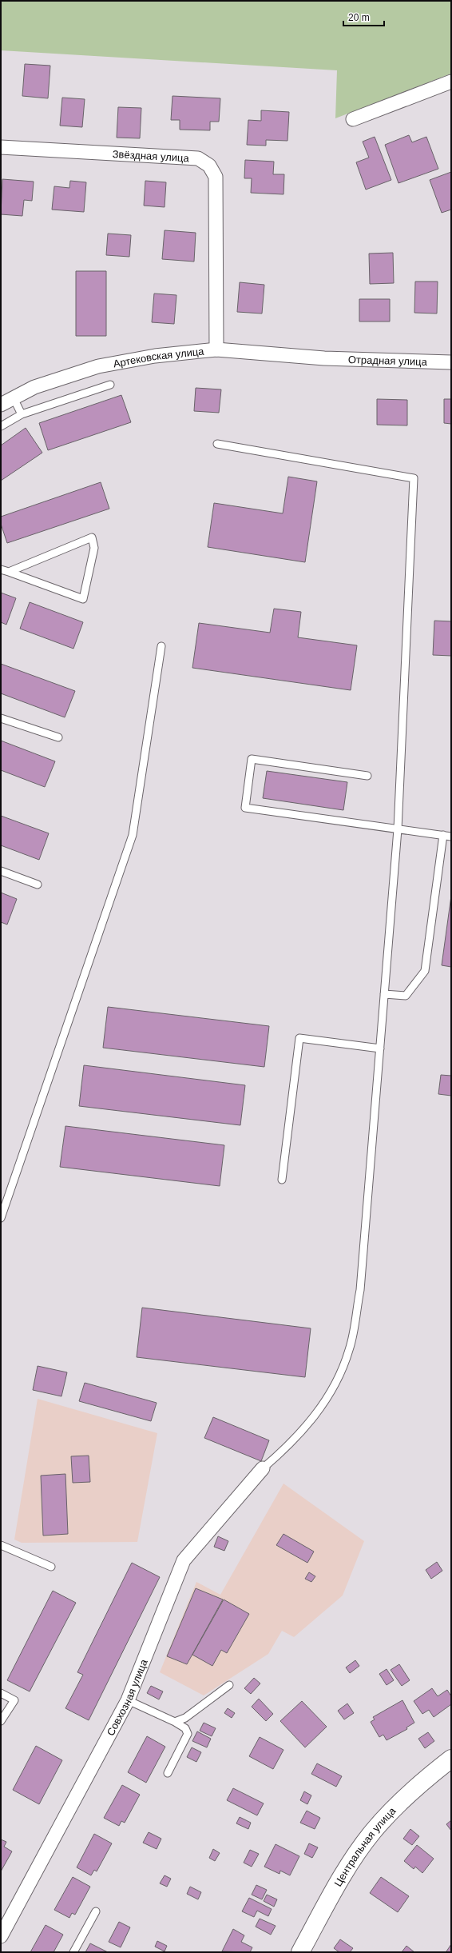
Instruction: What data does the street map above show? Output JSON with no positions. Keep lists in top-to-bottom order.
{
  "streets": {
    "street": [
      "Звёздная улица",
      "Артековская улица",
      "Отрадная улица",
      "Совхозная улица",
      "Центральная улица"
    ]
  },
  "crossings": [
    ["Звёздная улица", "Артековская улица"],
    ["Артековская улица", "Отрадная улица"]
  ],
  "scale_bar": "20 m"
}
